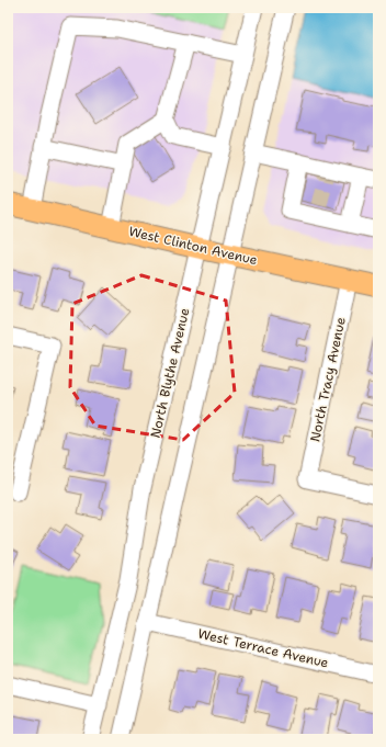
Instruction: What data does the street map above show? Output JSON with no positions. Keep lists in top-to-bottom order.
{
  "streets": {
    "main road": ["West Clinton Avenue"],
    "street": ["North Blythe Avenue", "North Tracy Avenue", "West Terrace Avenue"]
  },
  "crossings": [
    ["West Clinton Avenue", "North Blythe Avenue"],
    ["West Clinton Avenue", "North Tracy Avenue"]
  ]
}
